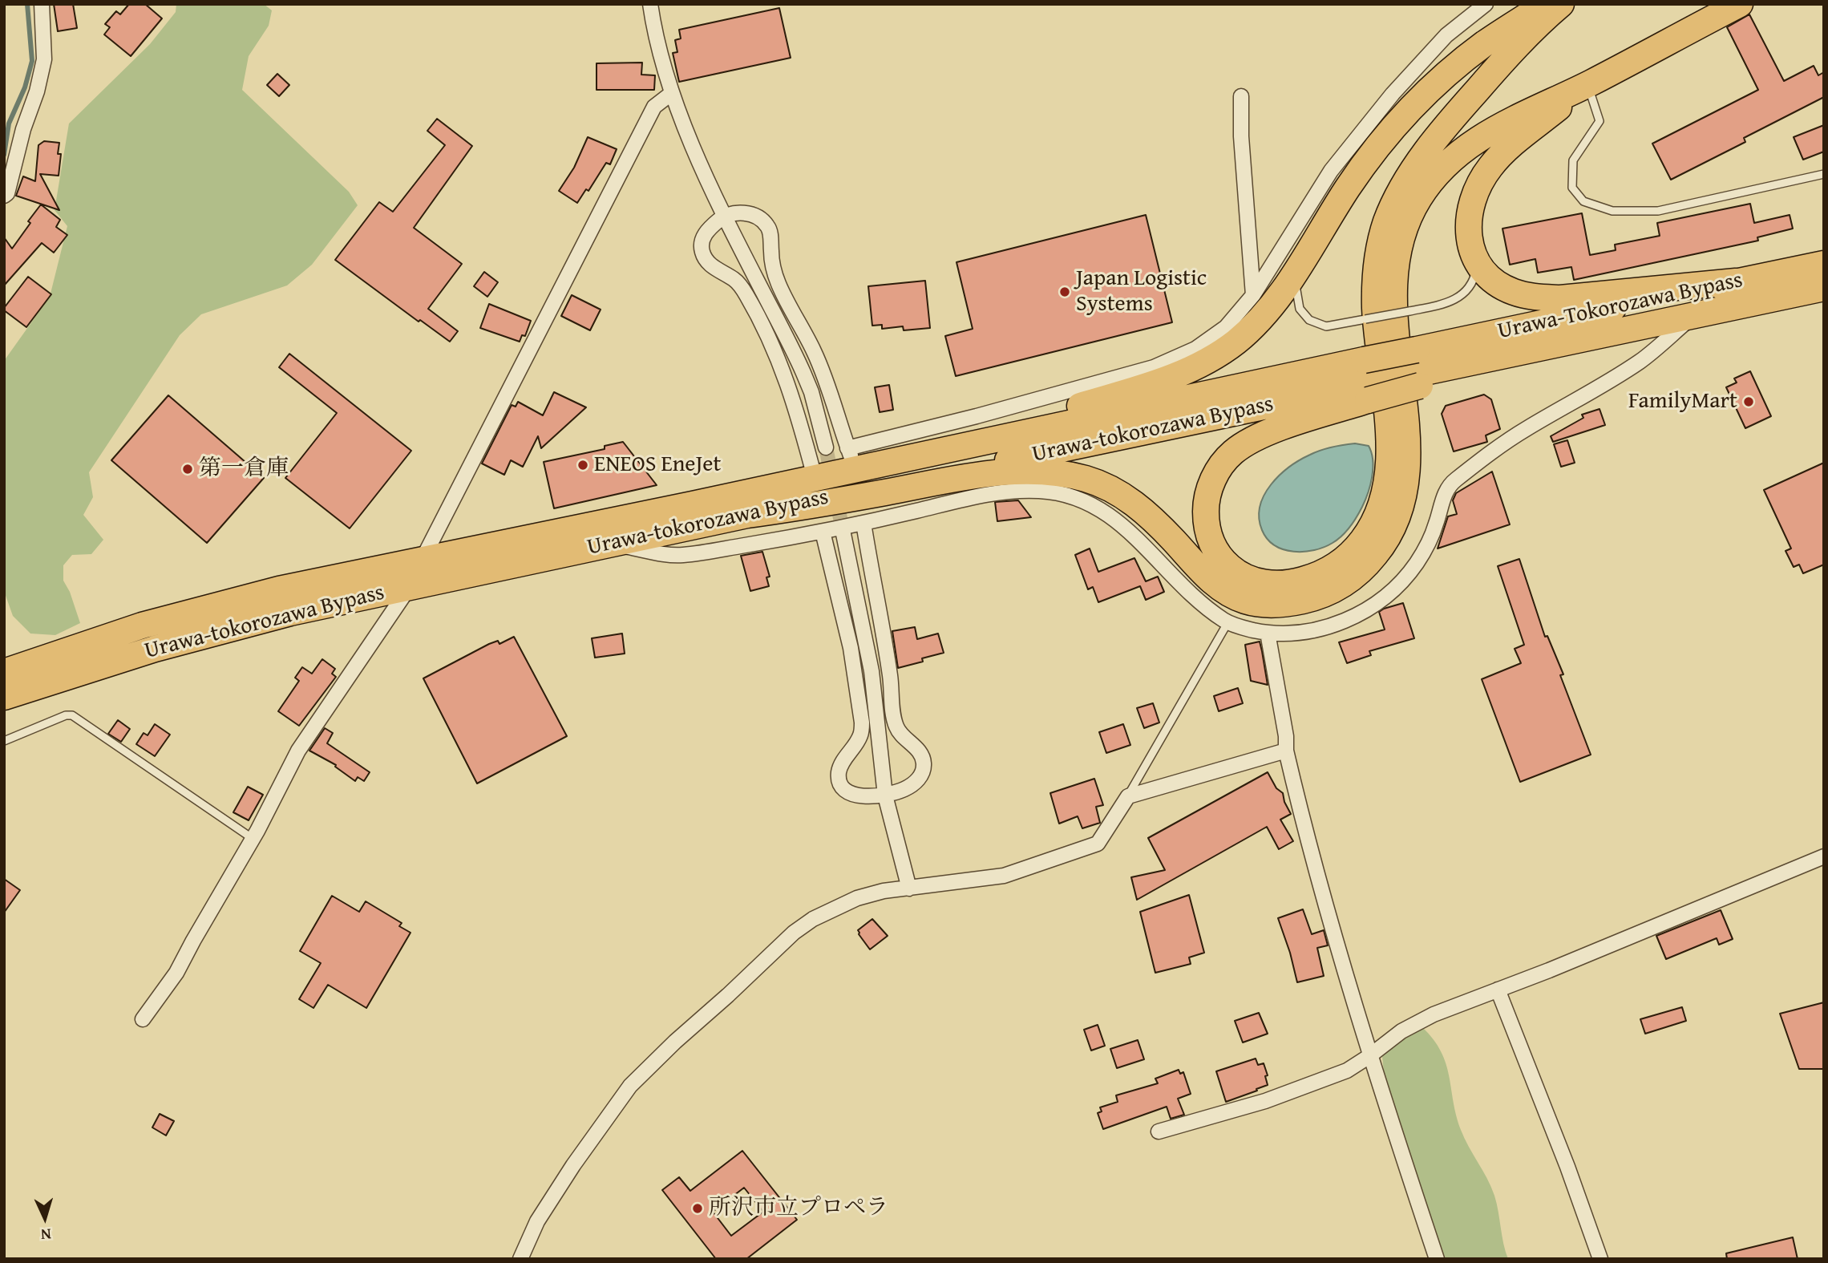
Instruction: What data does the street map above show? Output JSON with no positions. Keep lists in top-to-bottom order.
{
  "streets": {
    "highway": ["Urawa-Tokorozawa Bypass", "Urawa-tokorozawa Bypass"]
  },
  "crossings": [
    ["Urawa-Tokorozawa Bypass", "Urawa-tokorozawa Bypass"]
  ],
  "places": [
    "Japan Logistic Systems",
    "FamilyMart",
    "ENEOS EneJet",
    "第一倉庫",
    "所沢市立プロペラ"
  ],
  "north": "bottom"
}
